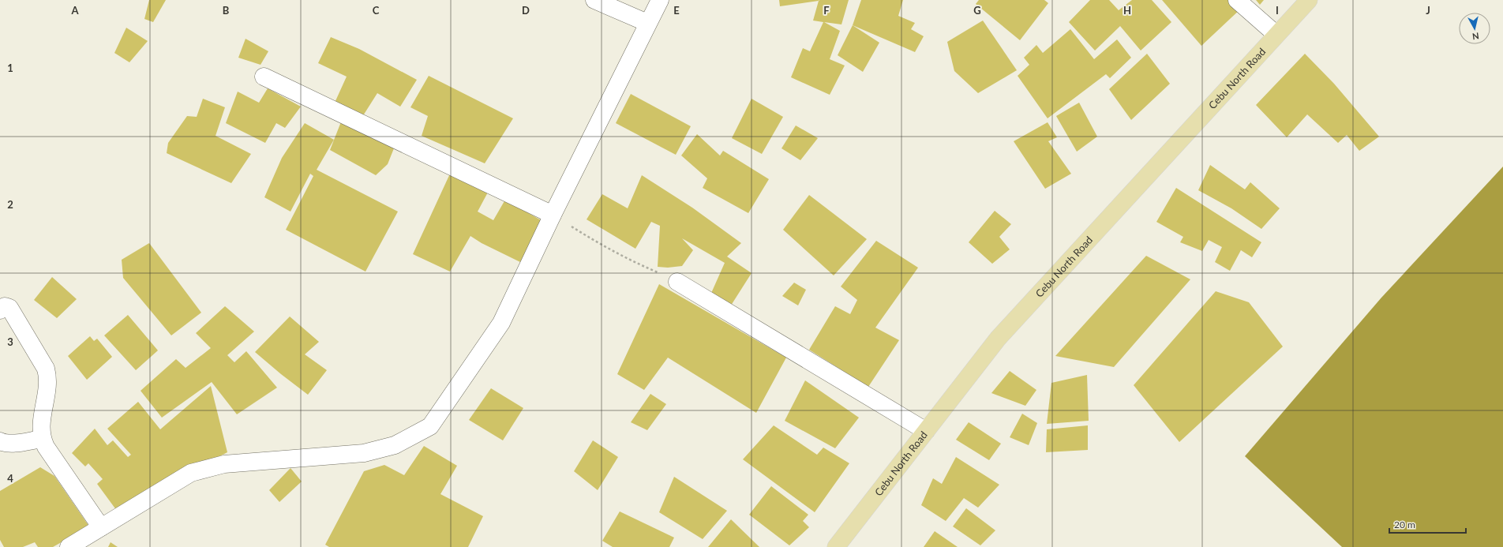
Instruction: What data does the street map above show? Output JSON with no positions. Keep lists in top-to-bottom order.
{
  "streets": {
    "main road": ["Cebu North Road"]
  },
  "scale_bar": "20 m",
  "north": "bottom",
  "grid": {
    "columns": [
      "A",
      "B",
      "C",
      "D",
      "E",
      "F",
      "G",
      "H",
      "I",
      "J"
    ],
    "rows": [
      "1",
      "2",
      "3",
      "4"
    ]
  }
}
